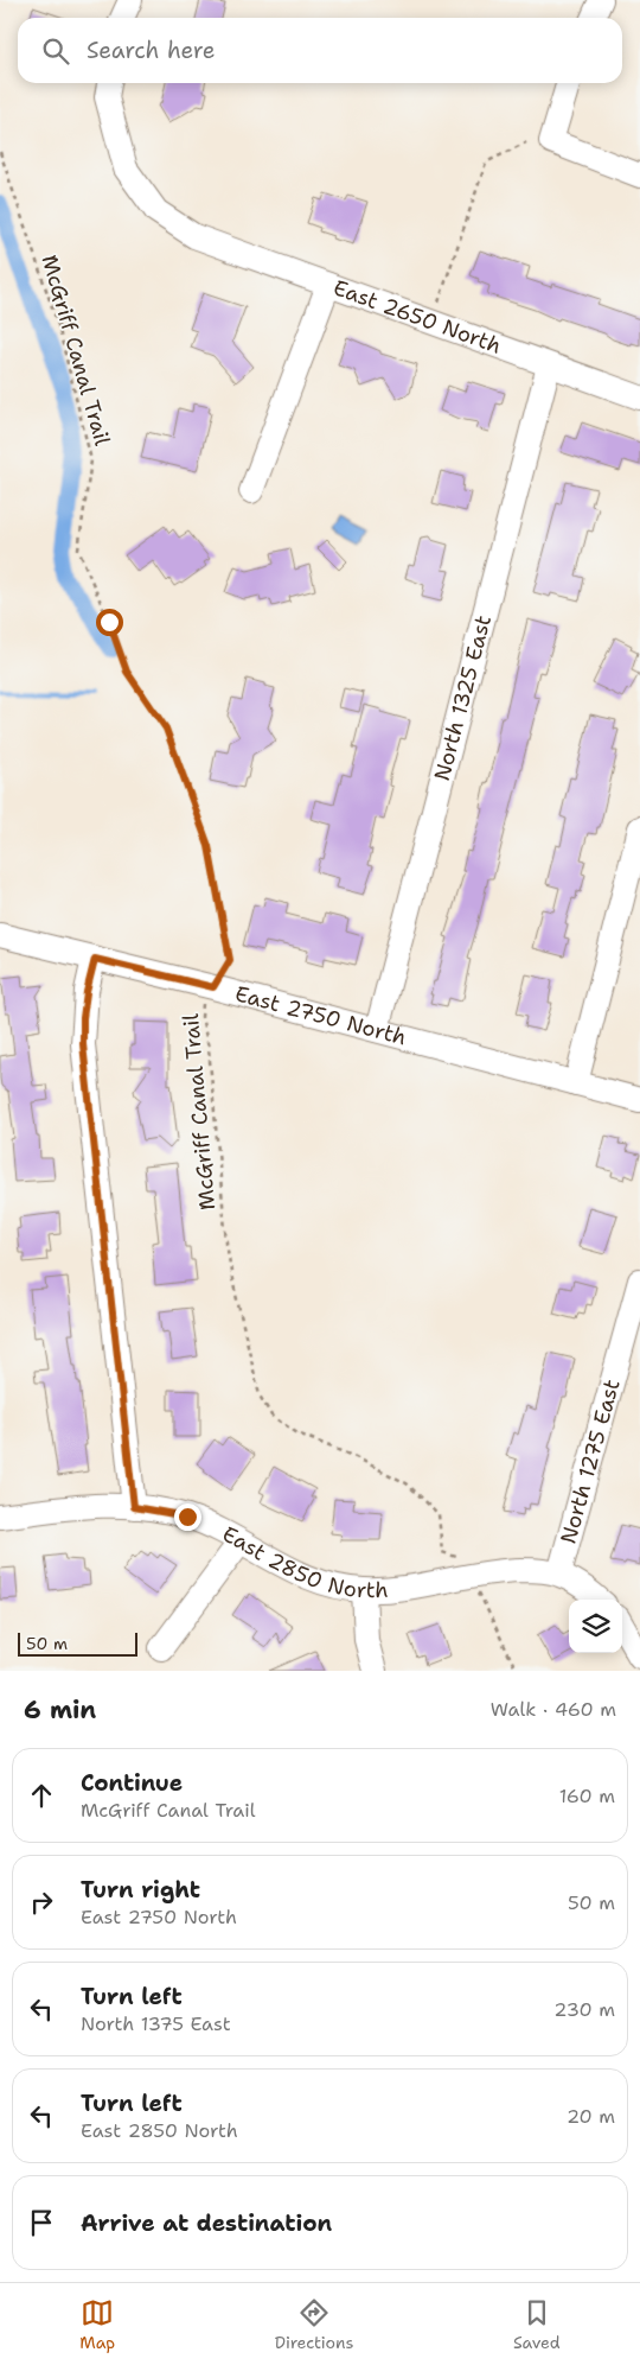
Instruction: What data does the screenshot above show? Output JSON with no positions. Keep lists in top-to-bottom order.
{
  "streets": {
    "street": [
      "East 2650 North",
      "North 1325 East",
      "East 2750 North",
      "North 1275 East",
      "East 2850 North"
    ],
    "path": ["McGriff Canal Trail"]
  },
  "crossings": [
    ["East 2650 North", "North 1325 East"],
    ["McGriff Canal Trail", "East 2750 North"],
    ["McGriff Canal Trail", "East 2850 North"],
    ["North 1325 East", "East 2750 North"],
    ["North 1275 East", "East 2850 North"]
  ],
  "scale_bar": "50 m",
  "page": {
    "search": "Search here",
    "scale": "50 m",
    "heading": ["6 min", "Walk · 460 m"],
    "list": [
      ["Continue", "McGriff Canal Trail", "160 m"],
      ["Turn right", "East 2750 North", "50 m"],
      ["Turn left", "North 1375 East", "230 m"],
      ["Turn left", "East 2850 North", "20 m"],
      "Arrive at destination"
    ],
    "nav": ["Map", "Directions", "Saved"]
  }
}
